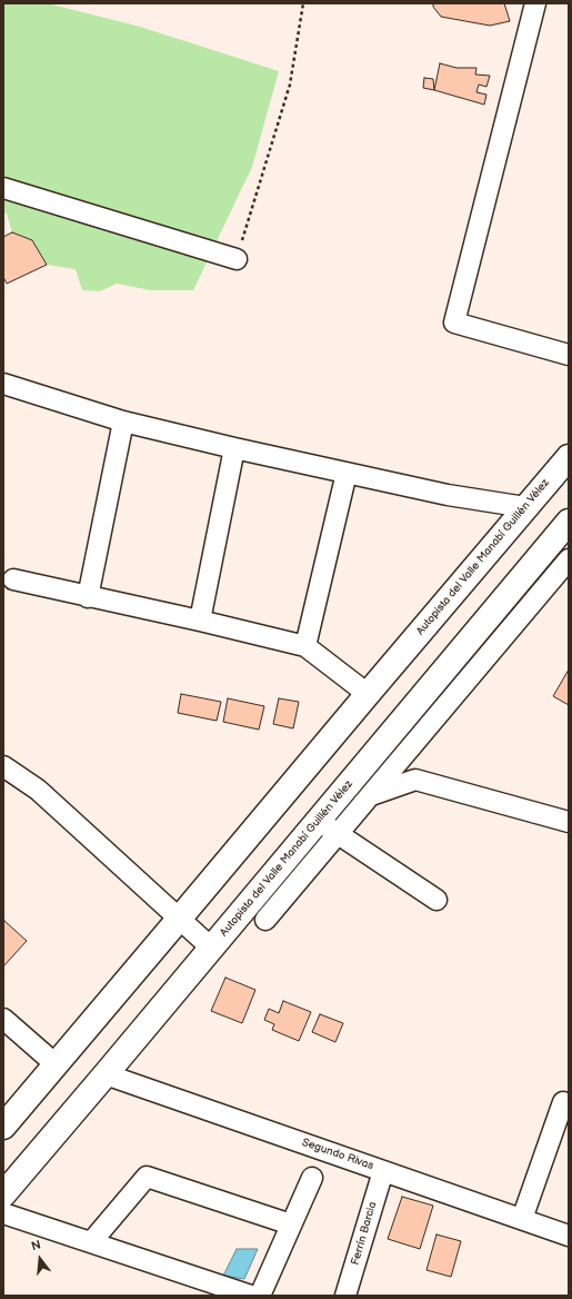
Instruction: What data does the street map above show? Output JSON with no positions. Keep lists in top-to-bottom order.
{
  "streets": {
    "main road": ["Autopista del Valle Manabí Guillén Vélez"],
    "street": ["Segundo Rivas", "Ferrín Barcia"]
  },
  "crossings": [
    ["Autopista del Valle Manabí Guillén Vélez", "Segundo Rivas"],
    ["Segundo Rivas", "Ferrín Barcia"]
  ],
  "north": "top"
}
